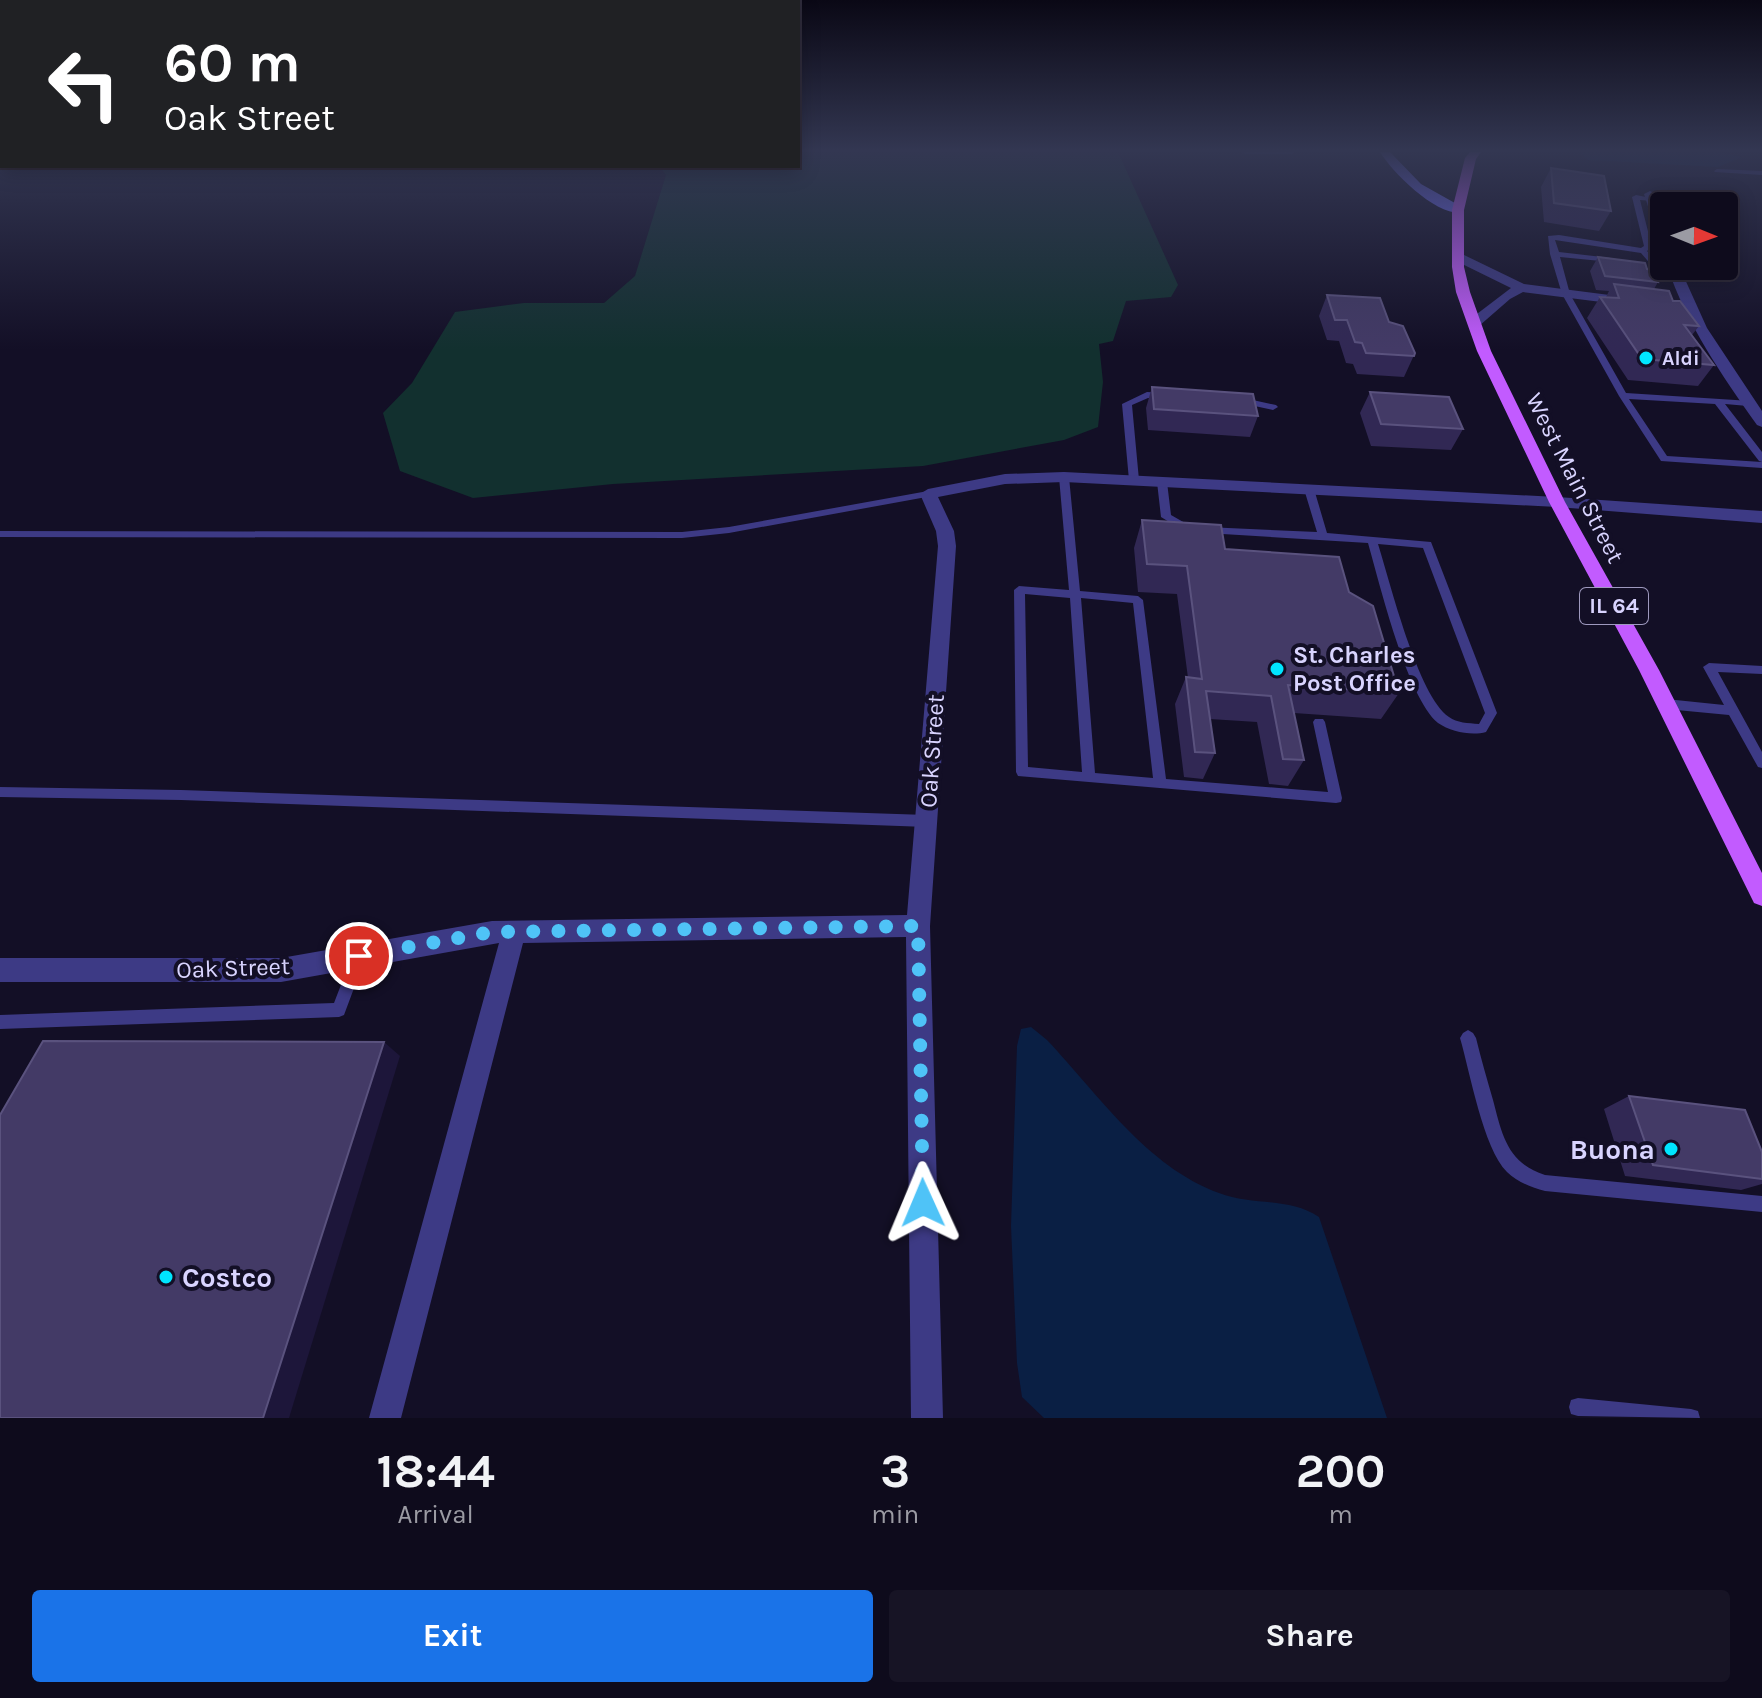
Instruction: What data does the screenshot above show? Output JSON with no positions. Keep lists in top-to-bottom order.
{
  "streets": {
    "main road": ["West Main Street", "IL 64"],
    "street": ["Oak Street"]
  },
  "places": [
    "Aldi",
    "St. Charles Post Office",
    "Buona",
    "Costco"
  ],
  "north": "right",
  "page": {
    "turn": ["60 m", "Oak Street"],
    "eta": [
      "18:44",
      "Arrival",
      "3",
      "min",
      "200",
      "m"
    ],
    "buttons": ["Exit", "Share"]
  }
}
